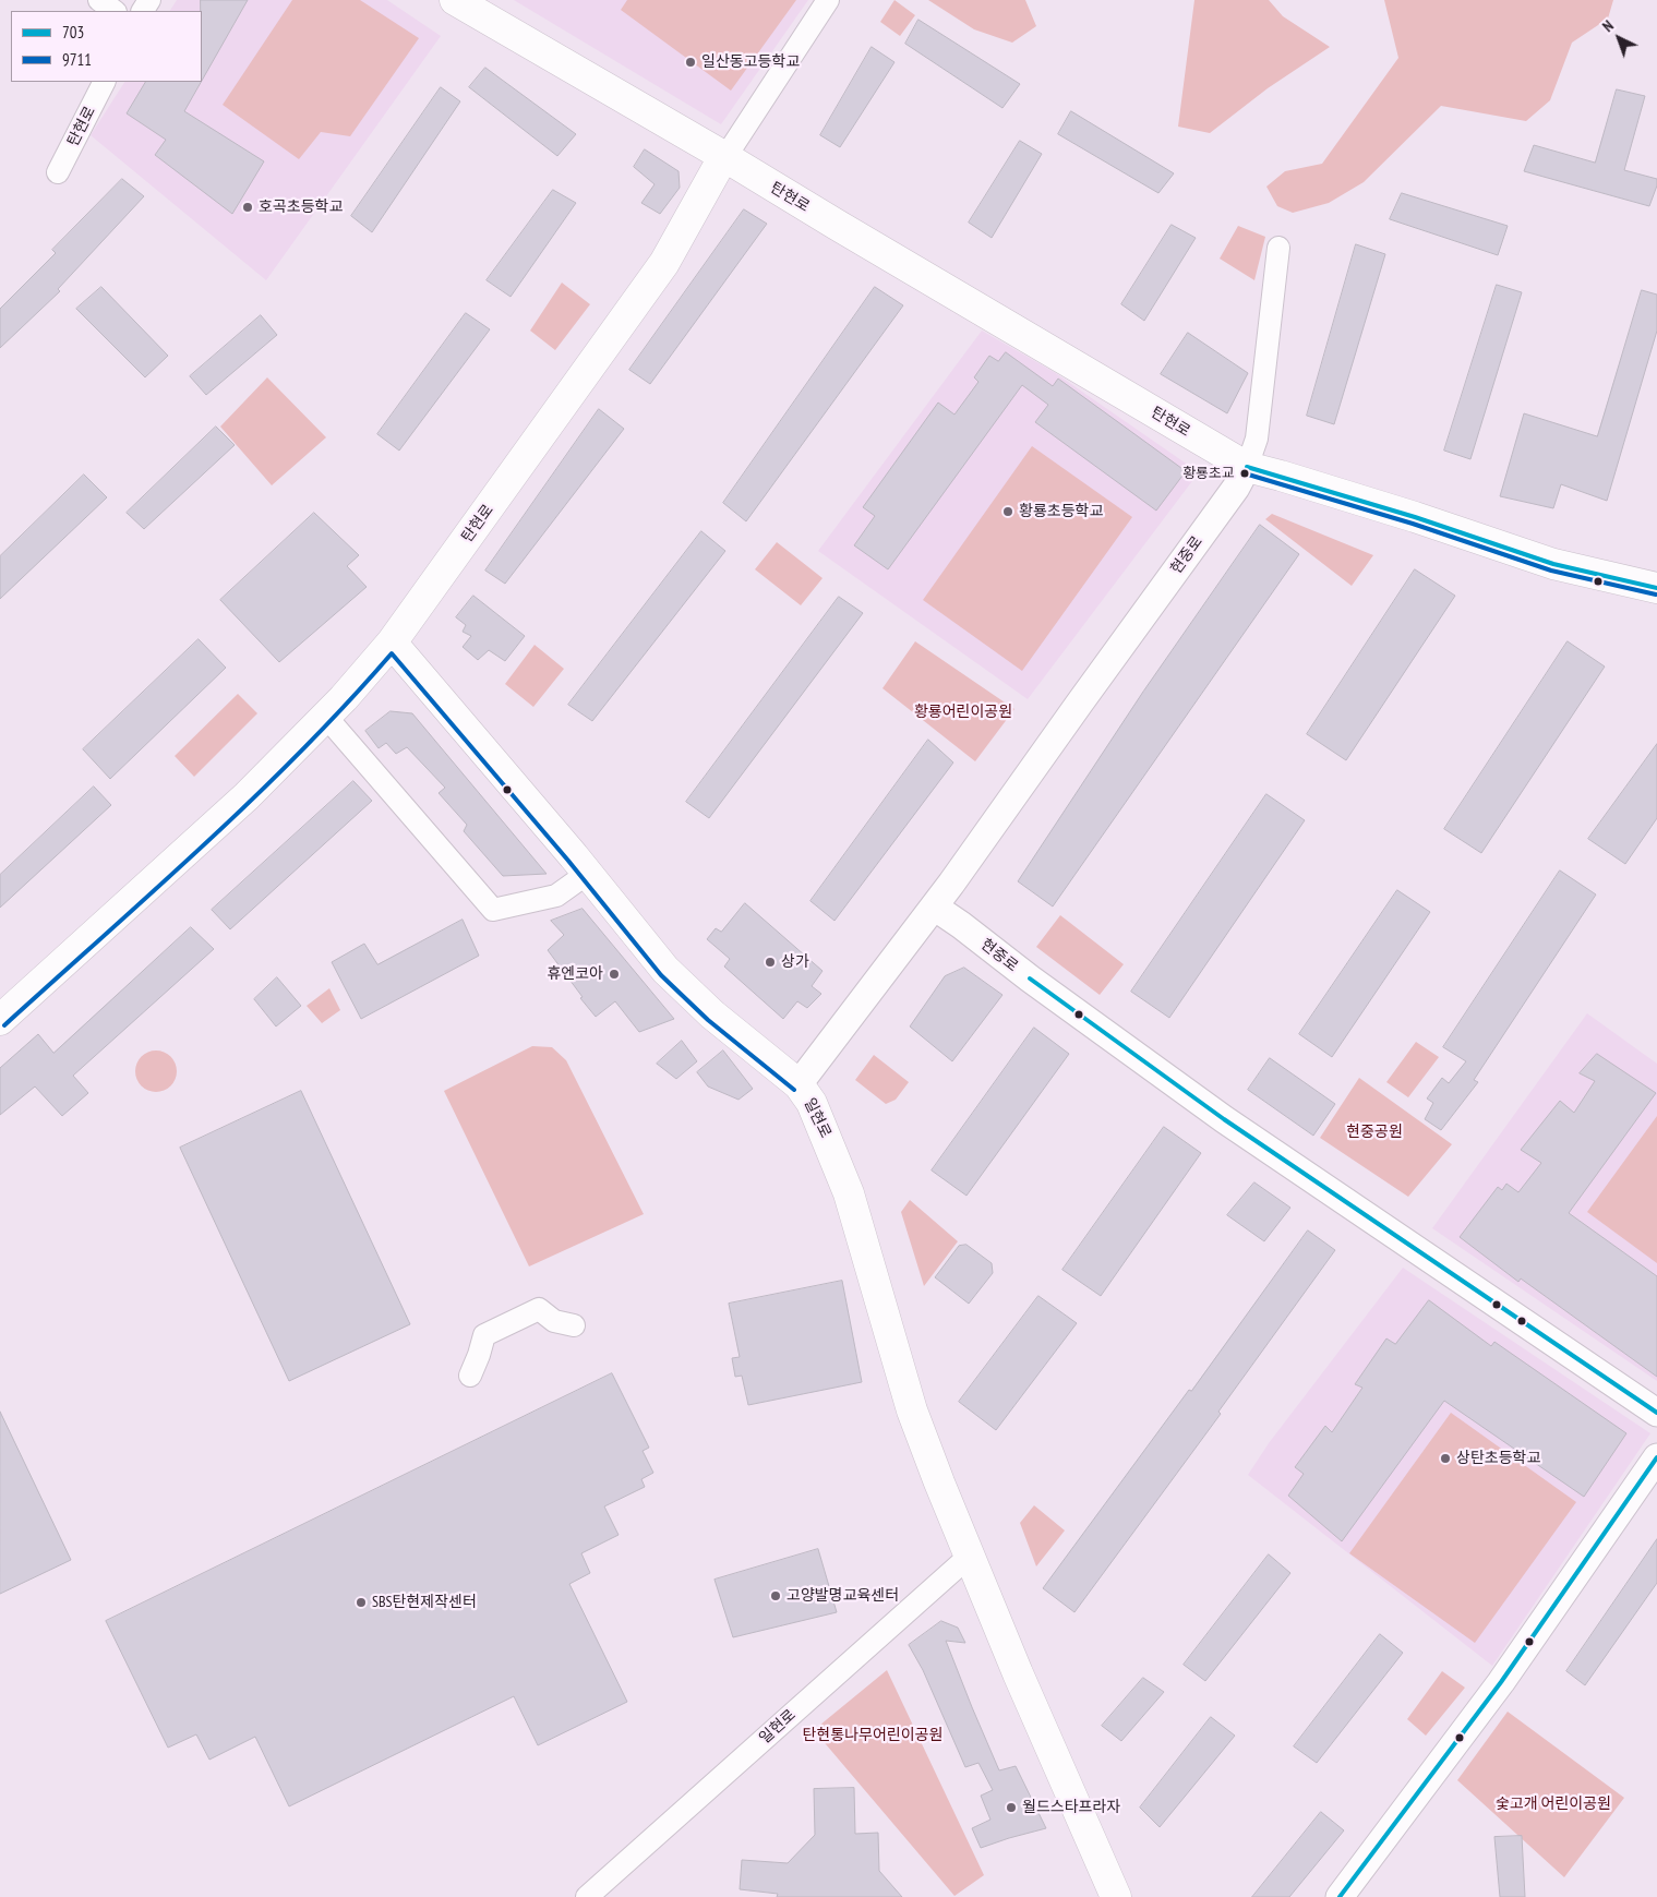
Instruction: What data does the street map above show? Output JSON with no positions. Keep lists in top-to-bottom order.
{
  "streets": {
    "main road": ["탄현로", "일현로"],
    "street": ["현중로"]
  },
  "crossings": [
    ["탄현로", "현중로"],
    ["탄현로", "일현로"],
    ["현중로", "일현로"]
  ],
  "parks": [
    "황룡어린이공원",
    "현중공원",
    "탄현통나무어린이공원",
    "숯고개 어린이공원"
  ],
  "places": [
    "일산동고등학교",
    "호곡초등학교",
    "황룡초교",
    "황룡초등학교",
    "상가",
    "휴엔코아",
    "상탄초등학교",
    "고양발명교육센터",
    "SBS탄현제작센터",
    "월드스타프라자"
  ],
  "lines": ["transit line 703", "transit line 9711"],
  "legend": ["703", "9711"],
  "north": "top left"
}
